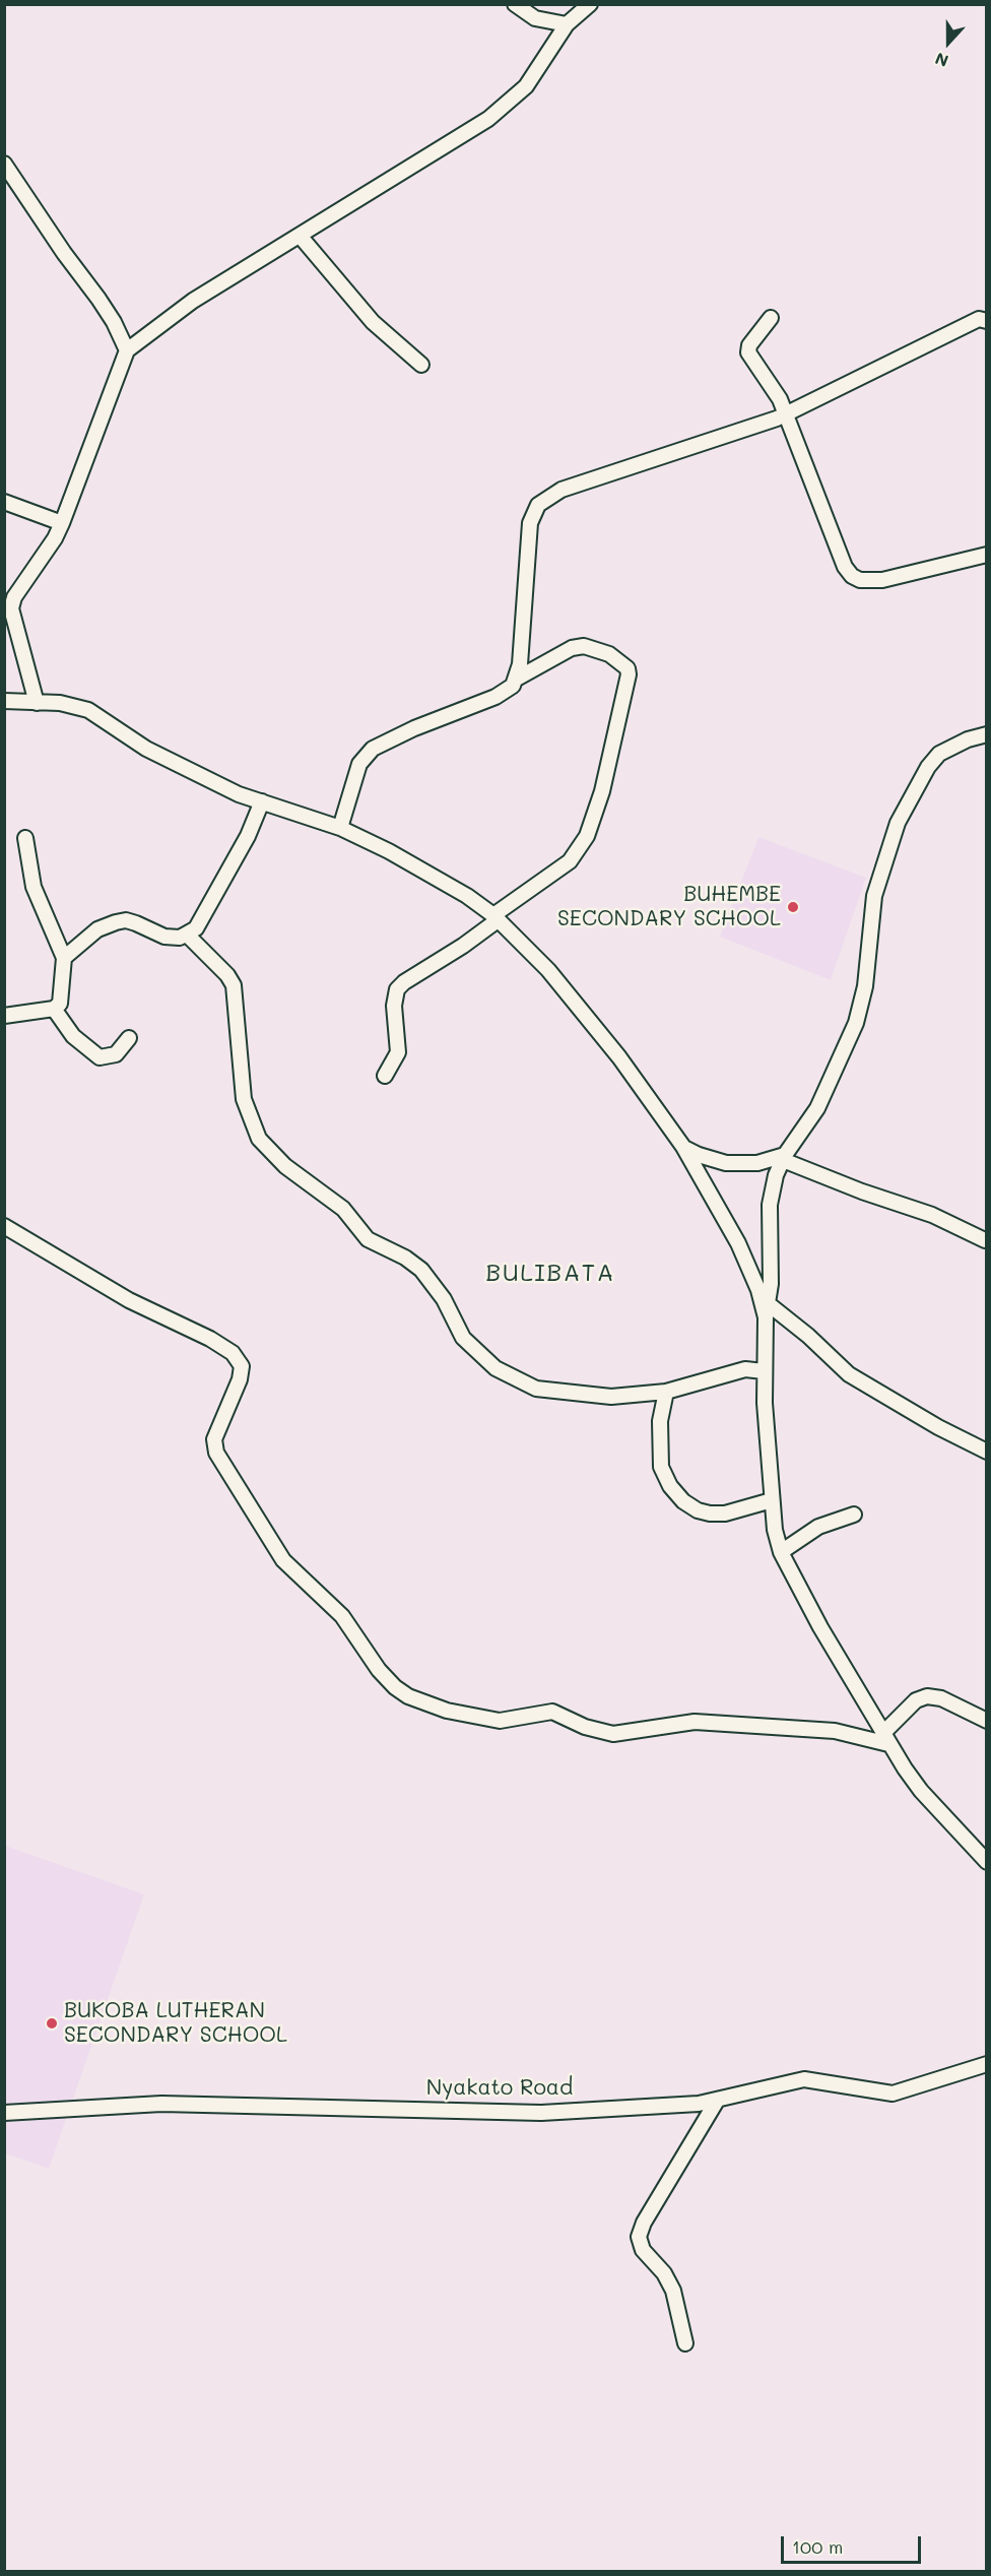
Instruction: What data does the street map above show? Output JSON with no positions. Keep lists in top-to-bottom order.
{
  "streets": {
    "street": ["Nyakato Road"]
  },
  "districts": ["BULIBATA"],
  "places": ["BUHEMBE SECONDARY SCHOOL", "BUKOBA LUTHERAN SECONDARY SCHOOL"],
  "scale_bar": "100 m",
  "north": "bottom"
}
